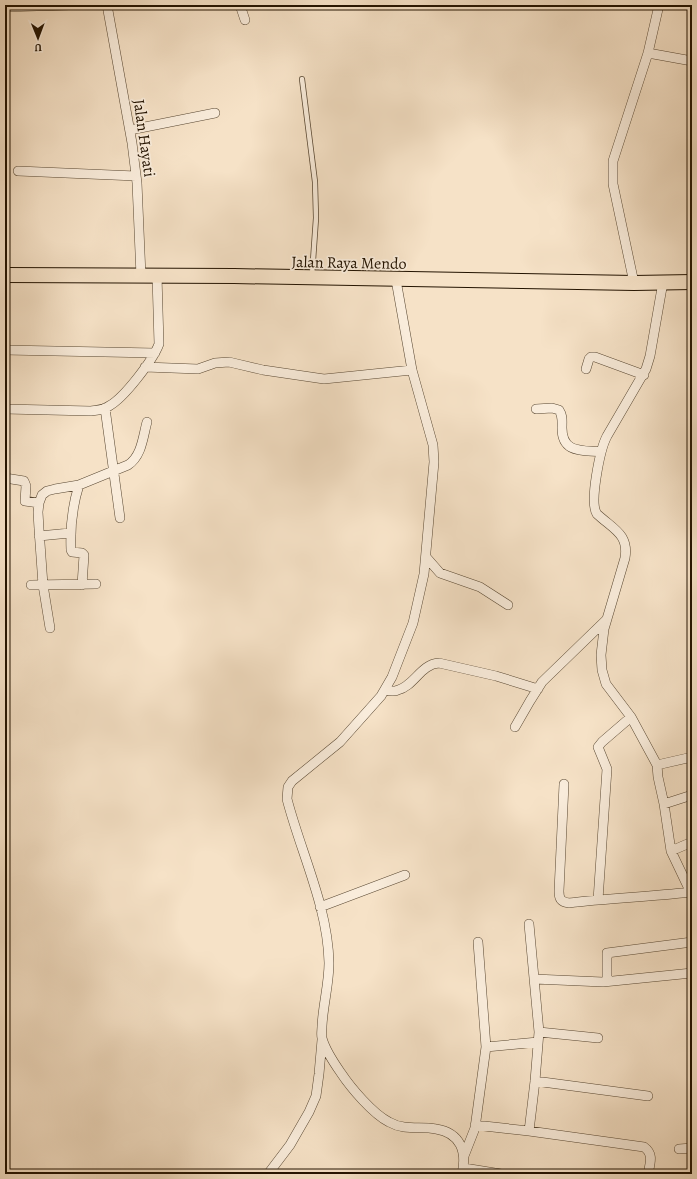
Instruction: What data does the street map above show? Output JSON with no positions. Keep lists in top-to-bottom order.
{
  "streets": {
    "highway": ["Jalan Raya Mendo"],
    "street": ["Jalan Hayati"]
  },
  "crossings": [
    ["Jalan Hayati", "Jalan Raya Mendo"]
  ],
  "north": "bottom"
}
